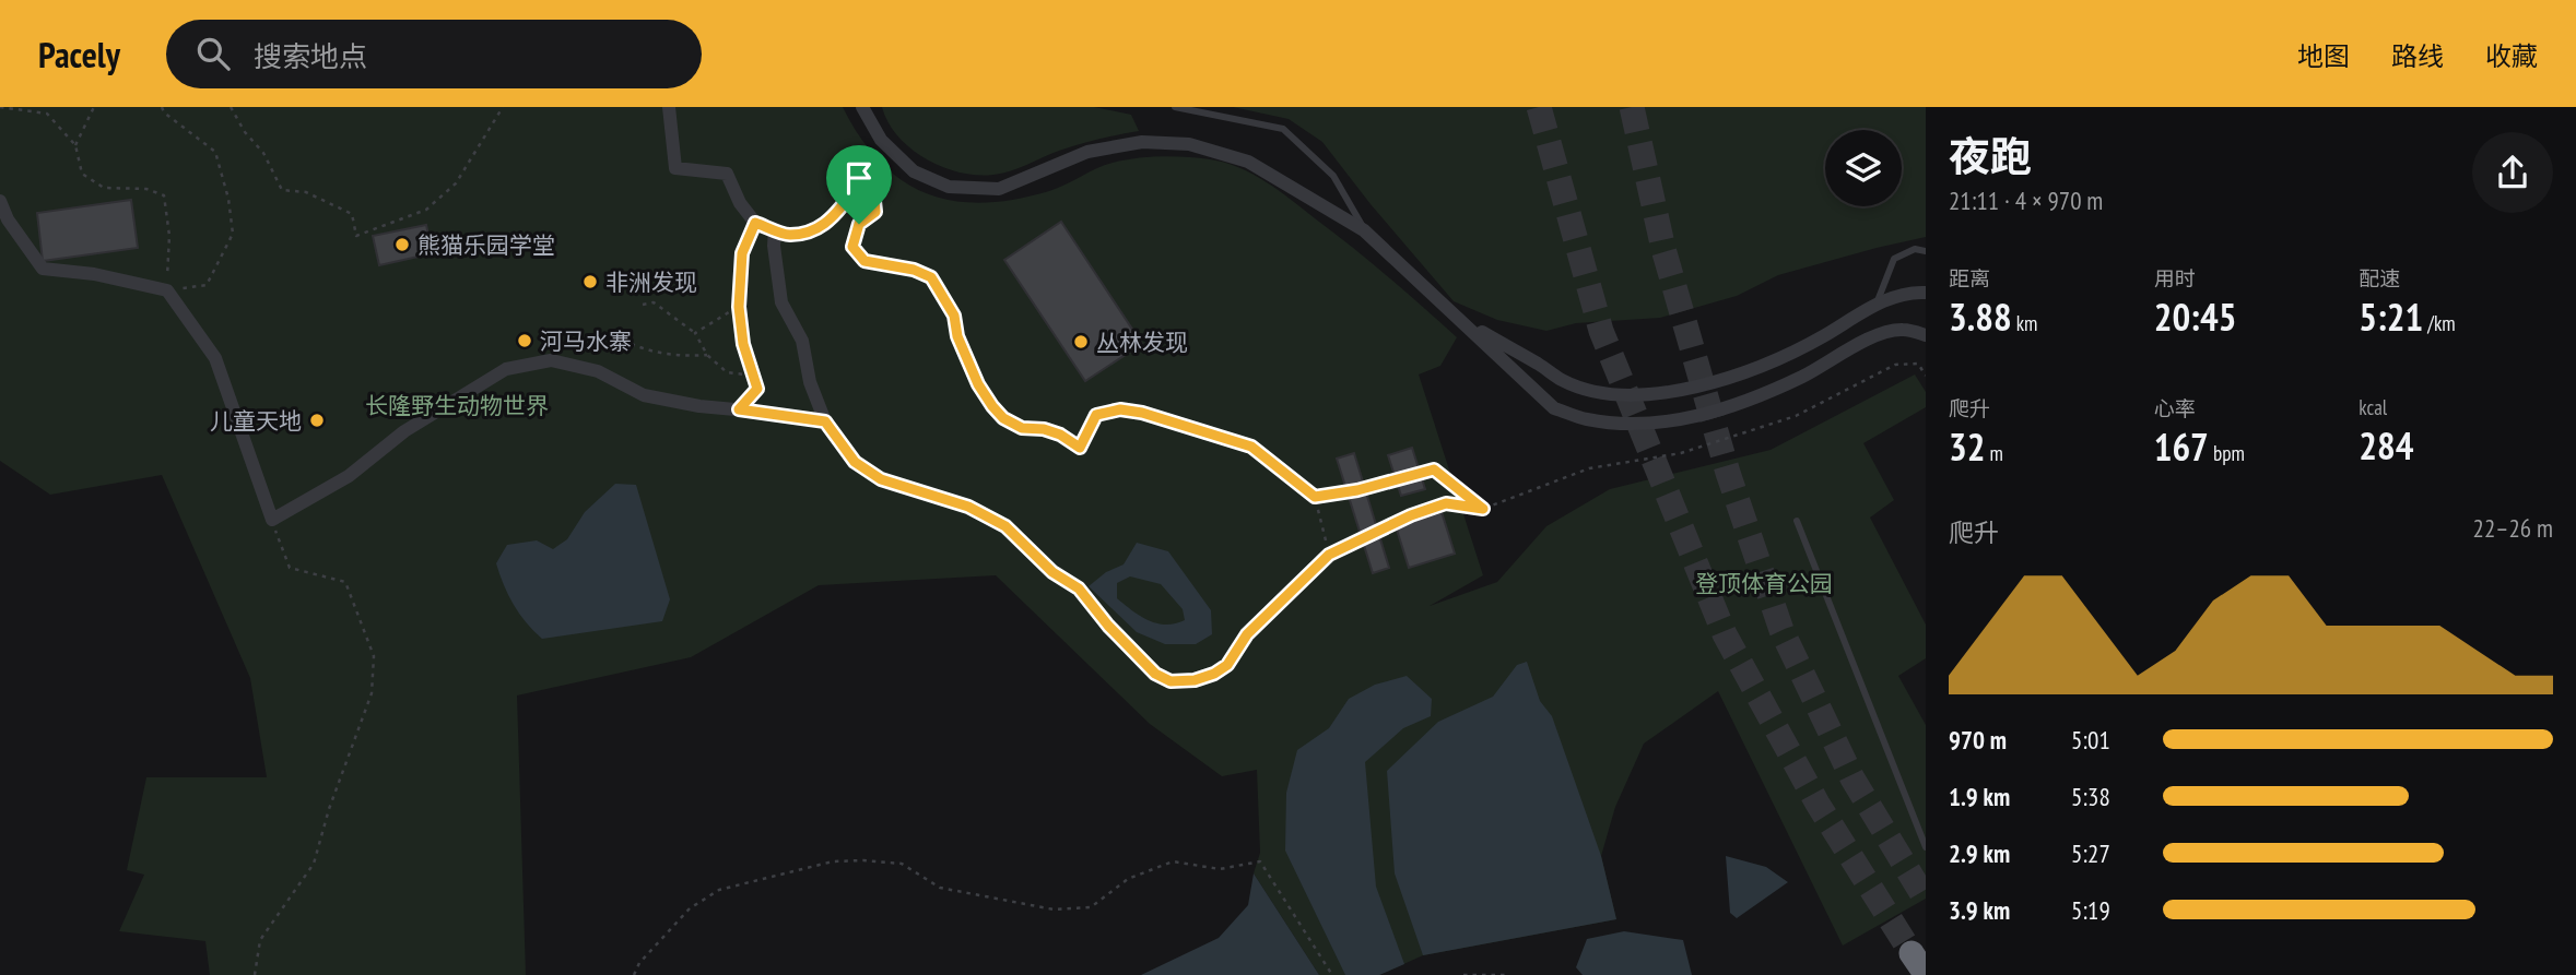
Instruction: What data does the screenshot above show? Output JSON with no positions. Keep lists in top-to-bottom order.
{
  "parks": ["长隆野生动物世界", "登顶体育公园"],
  "places": [
    "熊猫乐园学堂",
    "非洲发现",
    "河马水寨",
    "丛林发现",
    "儿童天地"
  ],
  "page": {
    "header": "Pacely",
    "search": "搜索地点",
    "nav": ["地图", "路线", "收藏"],
    "heading": ["夜跑", "21:11 · 4 × 970 m"],
    "stats": [
      ["距离", "3.88 km"],
      ["用时", "20:45"],
      ["配速", "5:21 /km"],
      ["爬升", "32 m"],
      ["心率", "167 bpm"],
      ["kcal", "284"]
    ],
    "chart": ["爬升", "22–26 m"],
    "list": [
      {
        "name": "970 m",
        "note": "5:01"
      },
      {
        "name": "1.9 km",
        "note": "5:38"
      },
      {
        "name": "2.9 km",
        "note": "5:27"
      },
      {
        "name": "3.9 km",
        "note": "5:19"
      }
    ]
  }
}
